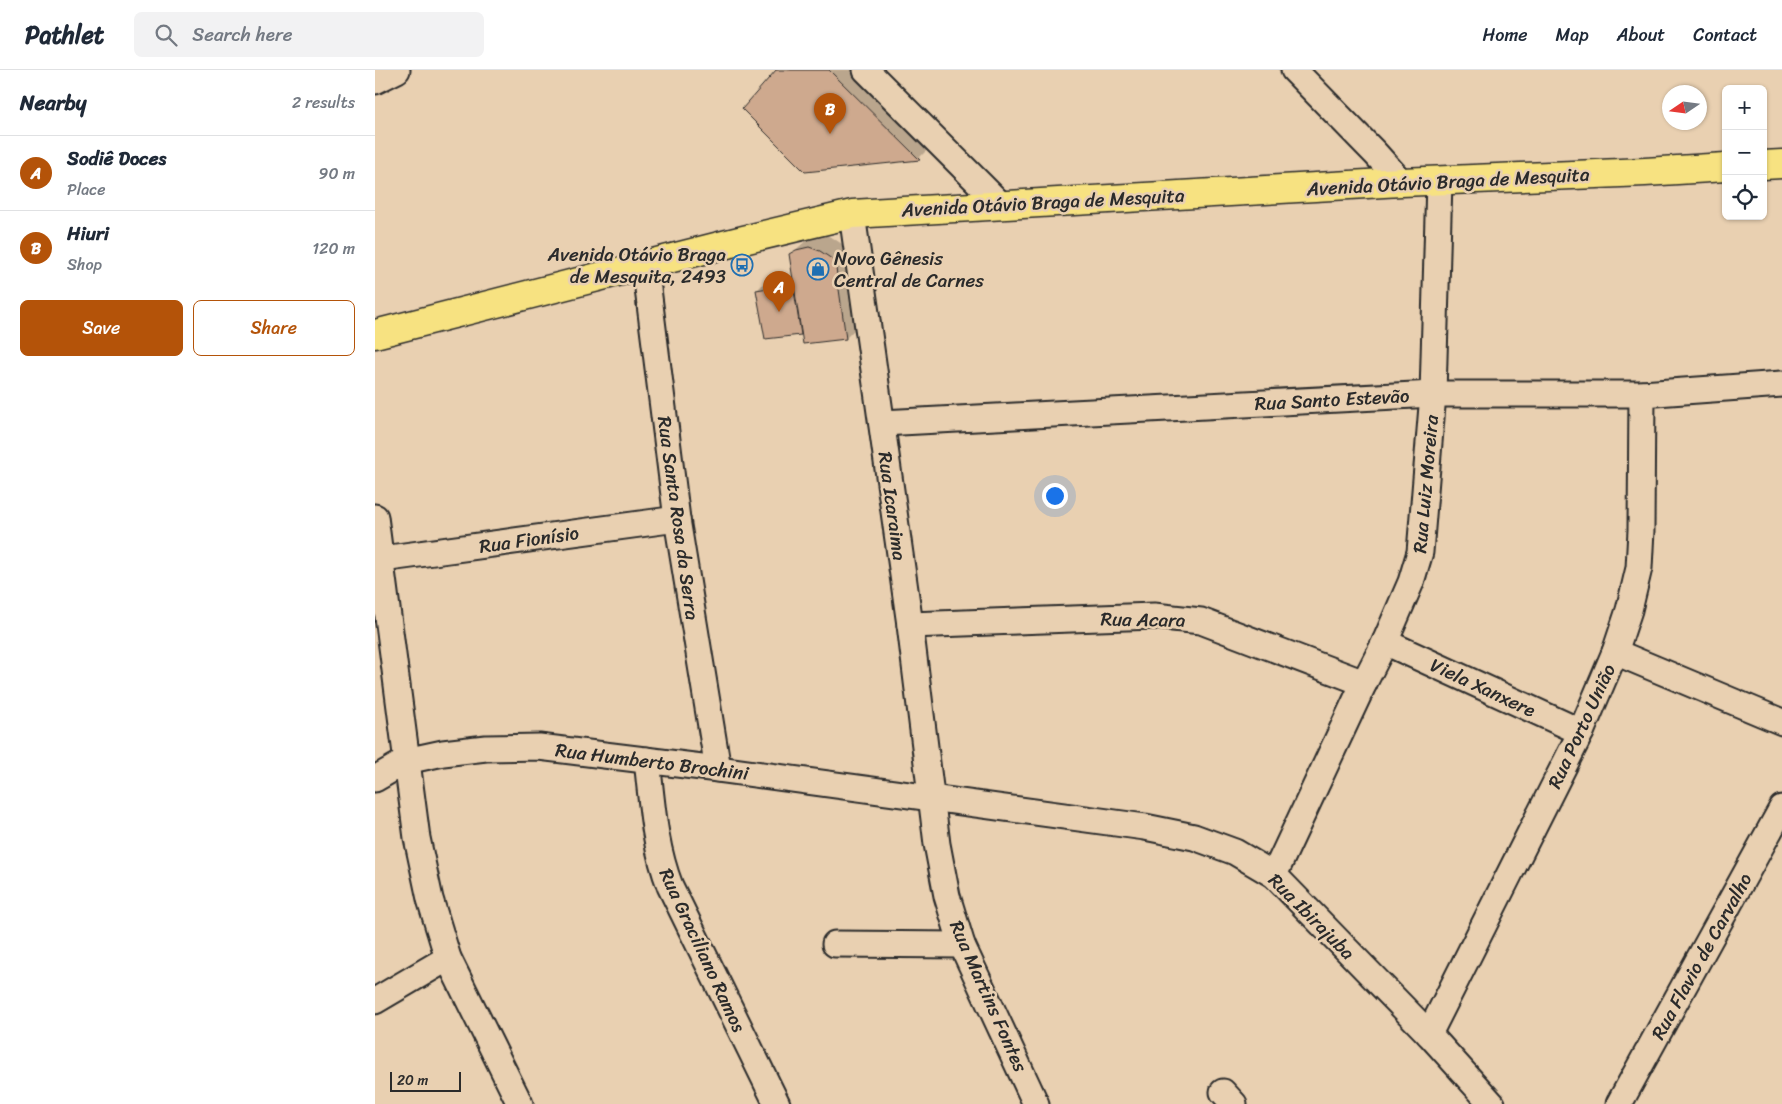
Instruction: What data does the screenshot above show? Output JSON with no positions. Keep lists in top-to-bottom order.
{
  "streets": {
    "main road": ["Avenida Otávio Braga de Mesquita"],
    "street": [
      "Rua Santo Estevão",
      "Rua Luiz Moreira",
      "Rua Icaraima",
      "Rua Santa Rosa da Serra",
      "Rua Fionísio",
      "Rua Acara",
      "Viela Xanxere",
      "Rua Porto União",
      "Rua Humberto Brochini",
      "Rua Ibirajuba",
      "Rua Graciliano Ramos",
      "Rua Flavio de Carvalho",
      "Rua Martins Fontes"
    ]
  },
  "crossings": [
    ["Avenida Otávio Braga de Mesquita", "Rua Luiz Moreira"],
    ["Avenida Otávio Braga de Mesquita", "Rua Icaraima"],
    ["Avenida Otávio Braga de Mesquita", "Rua Santa Rosa da Serra"],
    ["Rua Santo Estevão", "Rua Luiz Moreira"],
    ["Rua Santo Estevão", "Rua Icaraima"],
    ["Rua Santo Estevão", "Rua Porto União"],
    ["Rua Luiz Moreira", "Rua Acara"],
    ["Rua Luiz Moreira", "Viela Xanxere"],
    ["Rua Luiz Moreira", "Rua Ibirajuba"],
    ["Rua Icaraima", "Rua Acara"],
    ["Rua Icaraima", "Rua Humberto Brochini"],
    ["Rua Icaraima", "Rua Ibirajuba"],
    ["Rua Icaraima", "Rua Martins Fontes"],
    ["Rua Santa Rosa da Serra", "Rua Fionísio"],
    ["Rua Santa Rosa da Serra", "Rua Humberto Brochini"],
    ["Viela Xanxere", "Rua Porto União"],
    ["Rua Porto União", "Rua Ibirajuba"],
    ["Rua Humberto Brochini", "Rua Ibirajuba"],
    ["Rua Humberto Brochini", "Rua Graciliano Ramos"],
    ["Rua Humberto Brochini", "Rua Martins Fontes"],
    ["Rua Ibirajuba", "Rua Martins Fontes"]
  ],
  "places": {
    "bus stop": ["Avenida Otávio Braga de Mesquita, 2493"],
    "shop": ["Novo Gênesis Central de Carnes"]
  },
  "scale_bar": "20 m",
  "north": "left",
  "page": {
    "header": "Pathlet",
    "search": "Search here",
    "nav": [
      "Home",
      "Map",
      "About",
      "Contact"
    ],
    "heading": ["Nearby", "2 results"],
    "map_buttons": ["+", "−"],
    "pins": ["B", "A"],
    "list": [
      {
        "mark": "A",
        "name": "Sodiê Doces",
        "note": "Place",
        "value": "90 m"
      },
      {
        "mark": "B",
        "name": "Hiuri",
        "note": "Shop",
        "value": "120 m"
      }
    ],
    "buttons": ["Save", "Share"],
    "scale": "20 m"
  }
}
